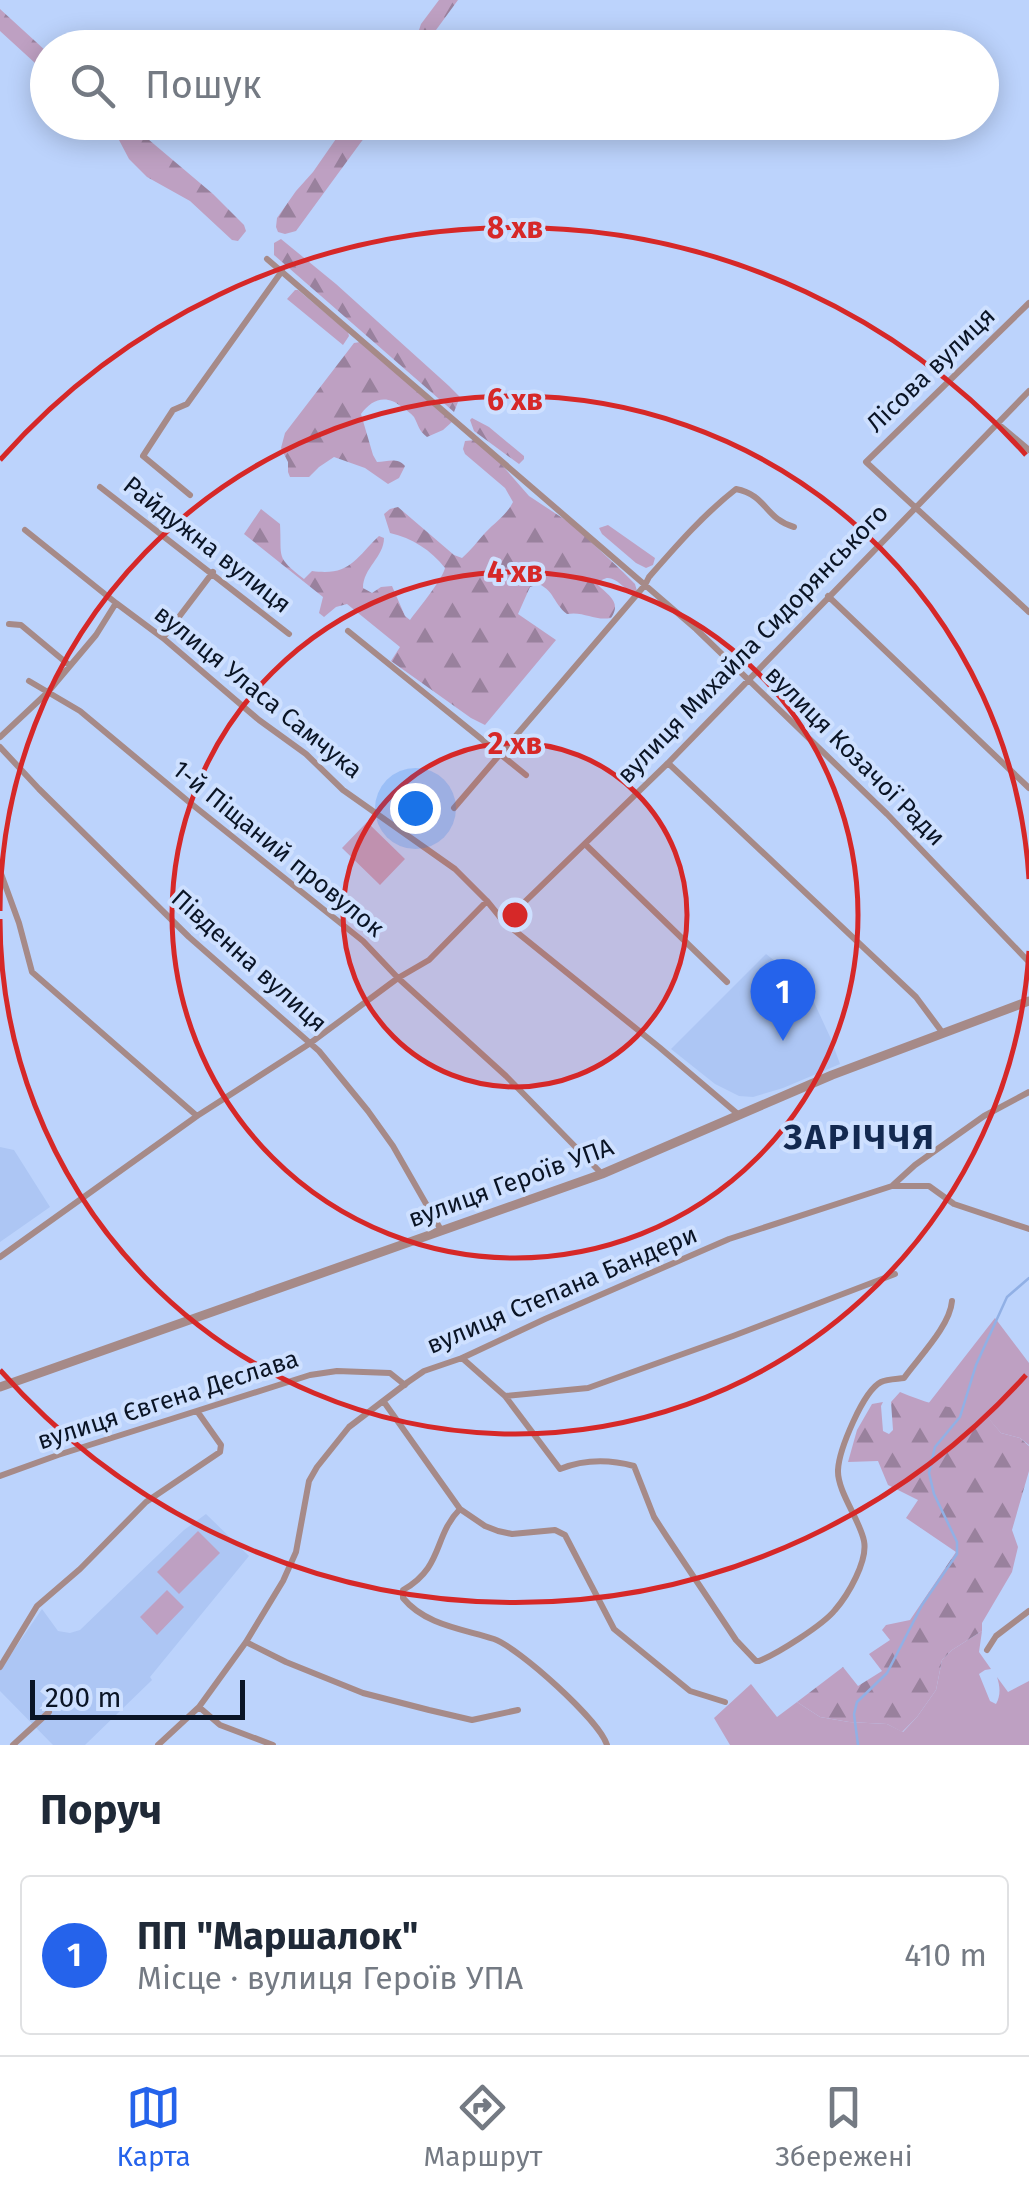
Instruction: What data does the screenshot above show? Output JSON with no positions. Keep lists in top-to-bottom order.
{
  "streets": {
    "street": [
      "Лісова вулиця",
      "Райдужна вулиця",
      "вулиця Михайла Сидорянського",
      "вулиця Уласа Самчука",
      "вулиця Козачої Ради",
      "1-й Піщаний провулок",
      "Південна вулиця",
      "вулиця Героїв УПА",
      "вулиця Степана Бандери",
      "вулиця Євгена Деслава"
    ]
  },
  "crossings": [
    ["Лісова вулиця", "вулиця Михайла Сидорянського"],
    ["вулиця Михайла Сидорянського", "вулиця Уласа Самчука"],
    ["вулиця Михайла Сидорянського", "вулиця Козачої Ради"],
    ["вулиця Уласа Самчука", "вулиця Героїв УПА"],
    ["1-й Піщаний провулок", "вулиця Героїв УПА"],
    ["Південна вулиця", "вулиця Героїв УПА"],
    ["вулиця Степана Бандери", "вулиця Євгена Деслава"]
  ],
  "districts": ["ЗАРІЧЧЯ"],
  "scale_bar": "200 m",
  "page": {
    "search": "Пошук",
    "pins": "1",
    "scale": "200 m",
    "heading": "Поруч",
    "list": [
      {
        "mark": "1",
        "name": "ПП \"Маршалок\"",
        "note": "Місце · вулиця Героїв УПА",
        "value": "410 m"
      }
    ],
    "nav": ["Карта", "Маршрут", "Збережені"]
  },
  "rings": [
    "8 хв",
    "6 хв",
    "4 хв",
    "2 хв"
  ]
}
